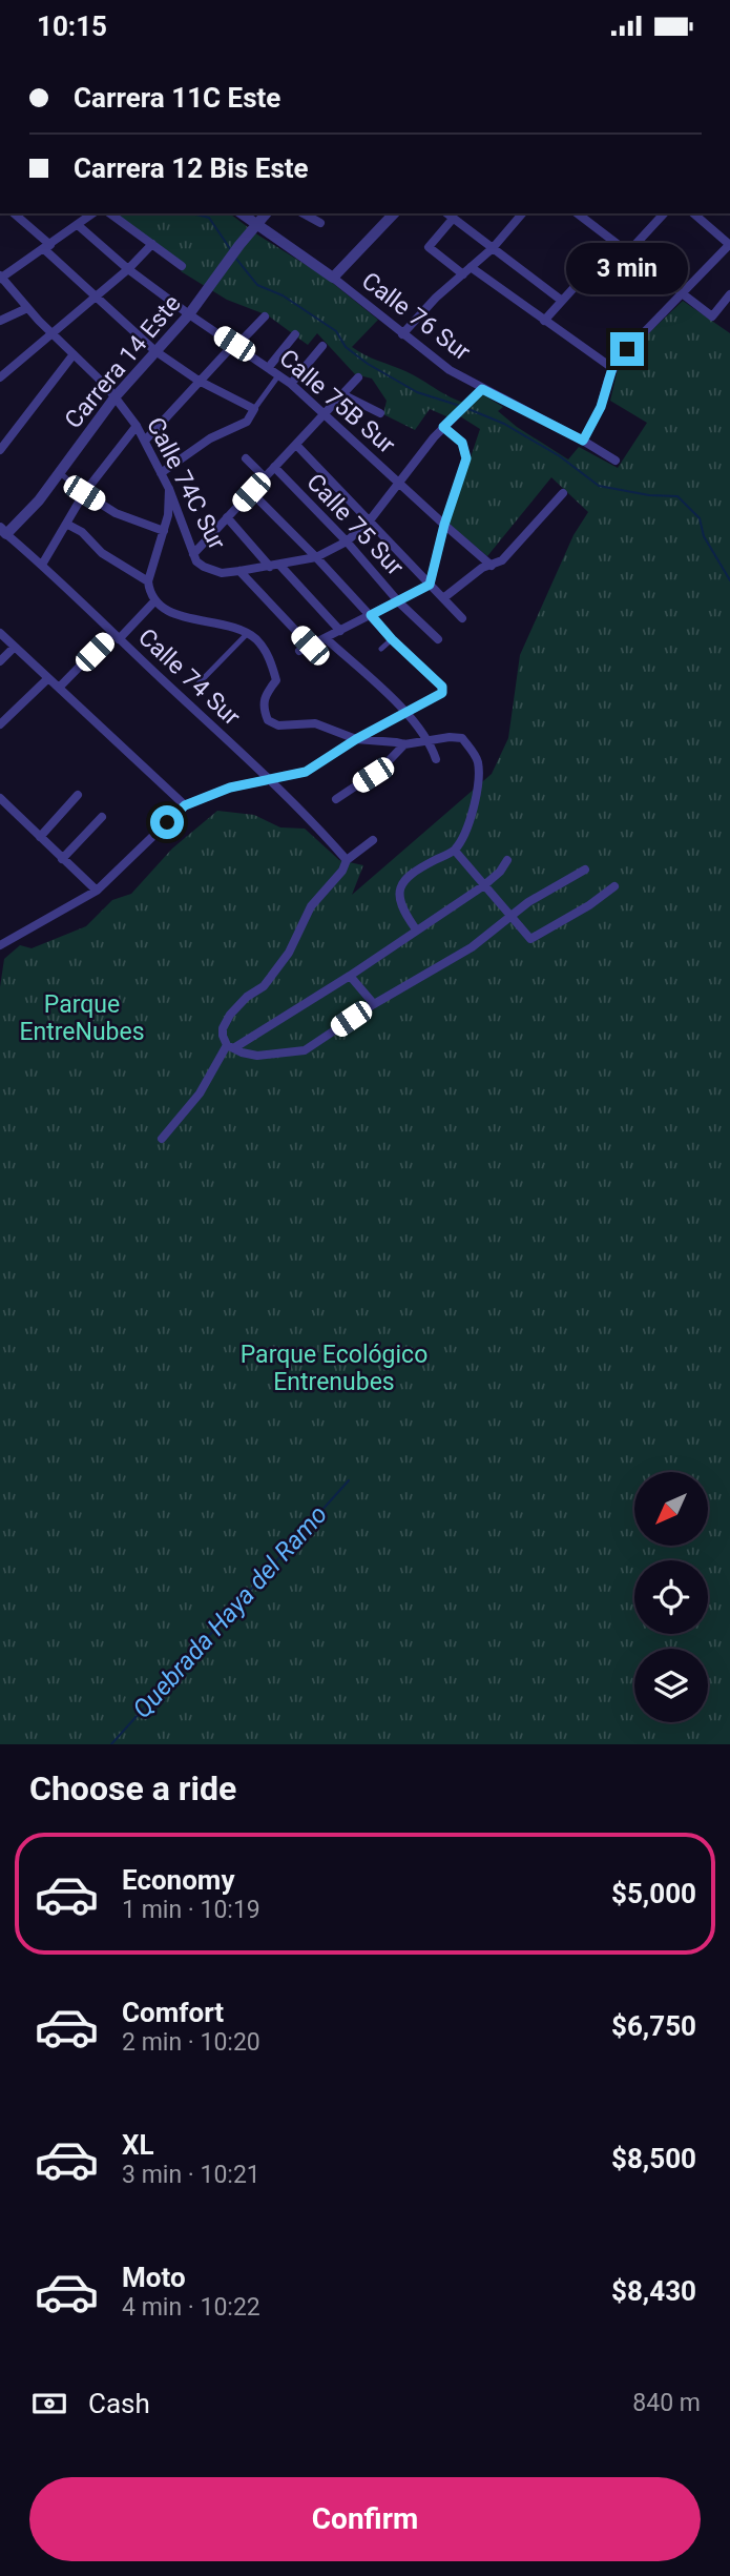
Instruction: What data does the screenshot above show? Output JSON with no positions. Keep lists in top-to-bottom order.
{
  "streets": {
    "street": [
      "Calle 76 Sur",
      "Carrera 14 Este",
      "Calle 75B Sur",
      "Calle 74C Sur",
      "Calle 75 Sur",
      "Calle 74 Sur"
    ]
  },
  "crossings": [
    ["Calle 76 Sur", "Carrera 14 Este"],
    ["Carrera 14 Este", "Calle 75B Sur"],
    ["Carrera 14 Este", "Calle 74C Sur"],
    ["Carrera 14 Este", "Calle 74 Sur"]
  ],
  "water": ["Quebrada Haya del Ramo"],
  "parks": ["Parque EntreNubes", "Parque Ecológico Entrenubes"],
  "north": "bottom left",
  "page": {
    "status": "10:15",
    "banner": ["Carrera 11C Este", "Carrera 12 Bis Este"],
    "bubble": "3 min",
    "heading": "Choose a ride",
    "list": [
      {
        "name": "Economy",
        "note": "1 min · 10:19",
        "value": "$5,000"
      },
      {
        "name": "Comfort",
        "note": "2 min · 10:20",
        "value": "$6,750"
      },
      {
        "name": "XL",
        "note": "3 min · 10:21",
        "value": "$8,500"
      },
      {
        "name": "Moto",
        "note": "4 min · 10:22",
        "value": "$8,430"
      }
    ],
    "pay": ["Cash", "840 m"],
    "buttons": "Confirm"
  }
}
